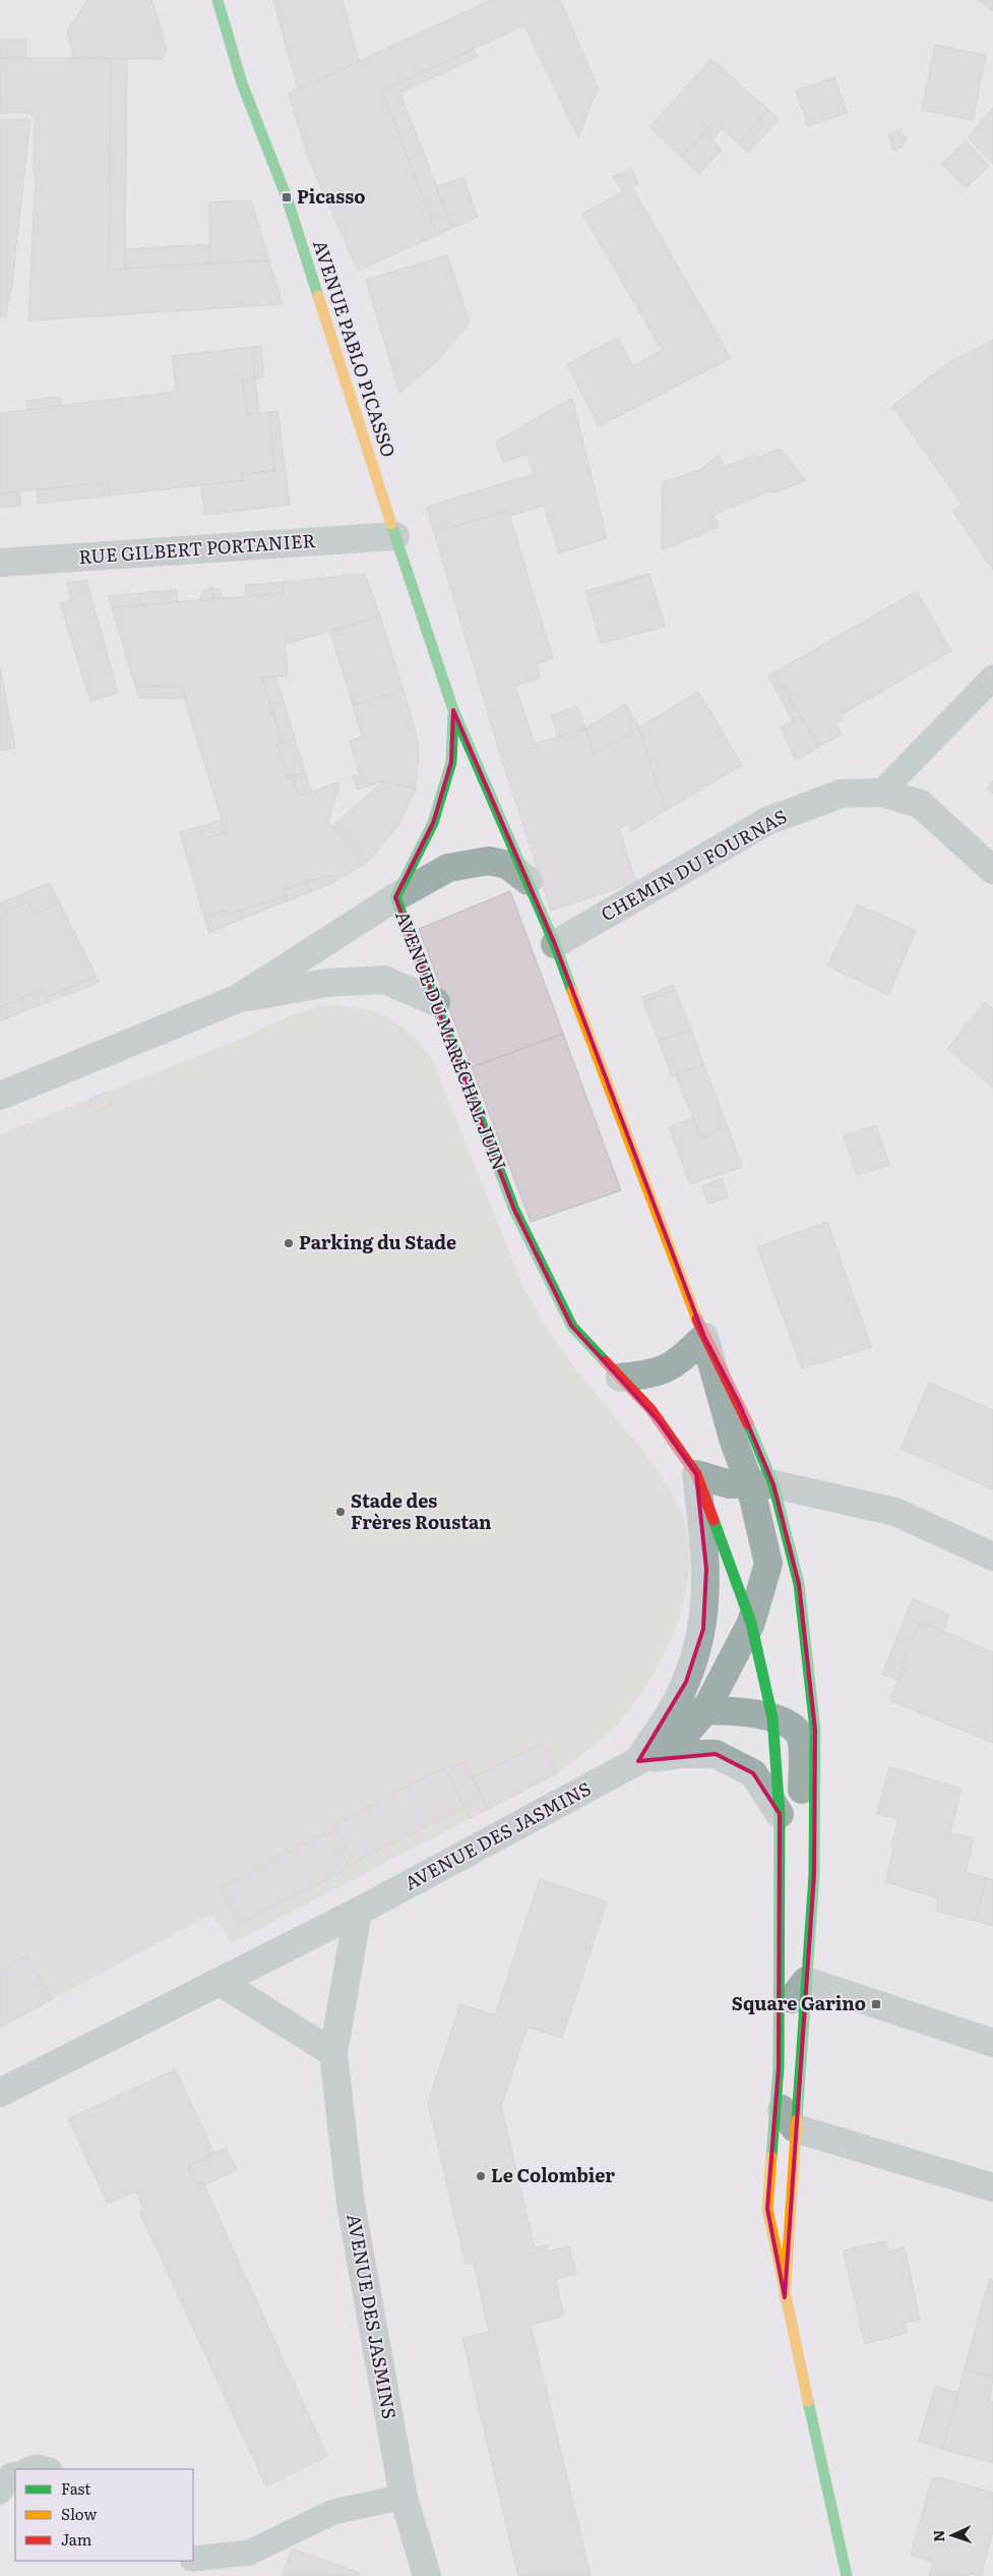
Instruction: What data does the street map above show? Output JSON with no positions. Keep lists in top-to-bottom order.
{
  "streets": {
    "main road": ["AVENUE PABLO PICASSO", "AVENUE DU MARÉCHAL JUIN"],
    "street": ["RUE GILBERT PORTANIER", "CHEMIN DU FOURNAS", "AVENUE DES JASMINS"]
  },
  "crossings": [
    ["AVENUE PABLO PICASSO", "RUE GILBERT PORTANIER"],
    ["AVENUE PABLO PICASSO", "AVENUE DU MARÉCHAL JUIN"],
    ["CHEMIN DU FOURNAS", "AVENUE DU MARÉCHAL JUIN"],
    ["AVENUE DU MARÉCHAL JUIN", "AVENUE DES JASMINS"]
  ],
  "places": {
    "transit": ["Picasso", "Square Garino"],
    "other": ["Parking du Stade", "Stade des Frères Roustan", "Le Colombier"]
  },
  "legend": ["Fast", "Slow", "Jam"],
  "north": "left"
}
